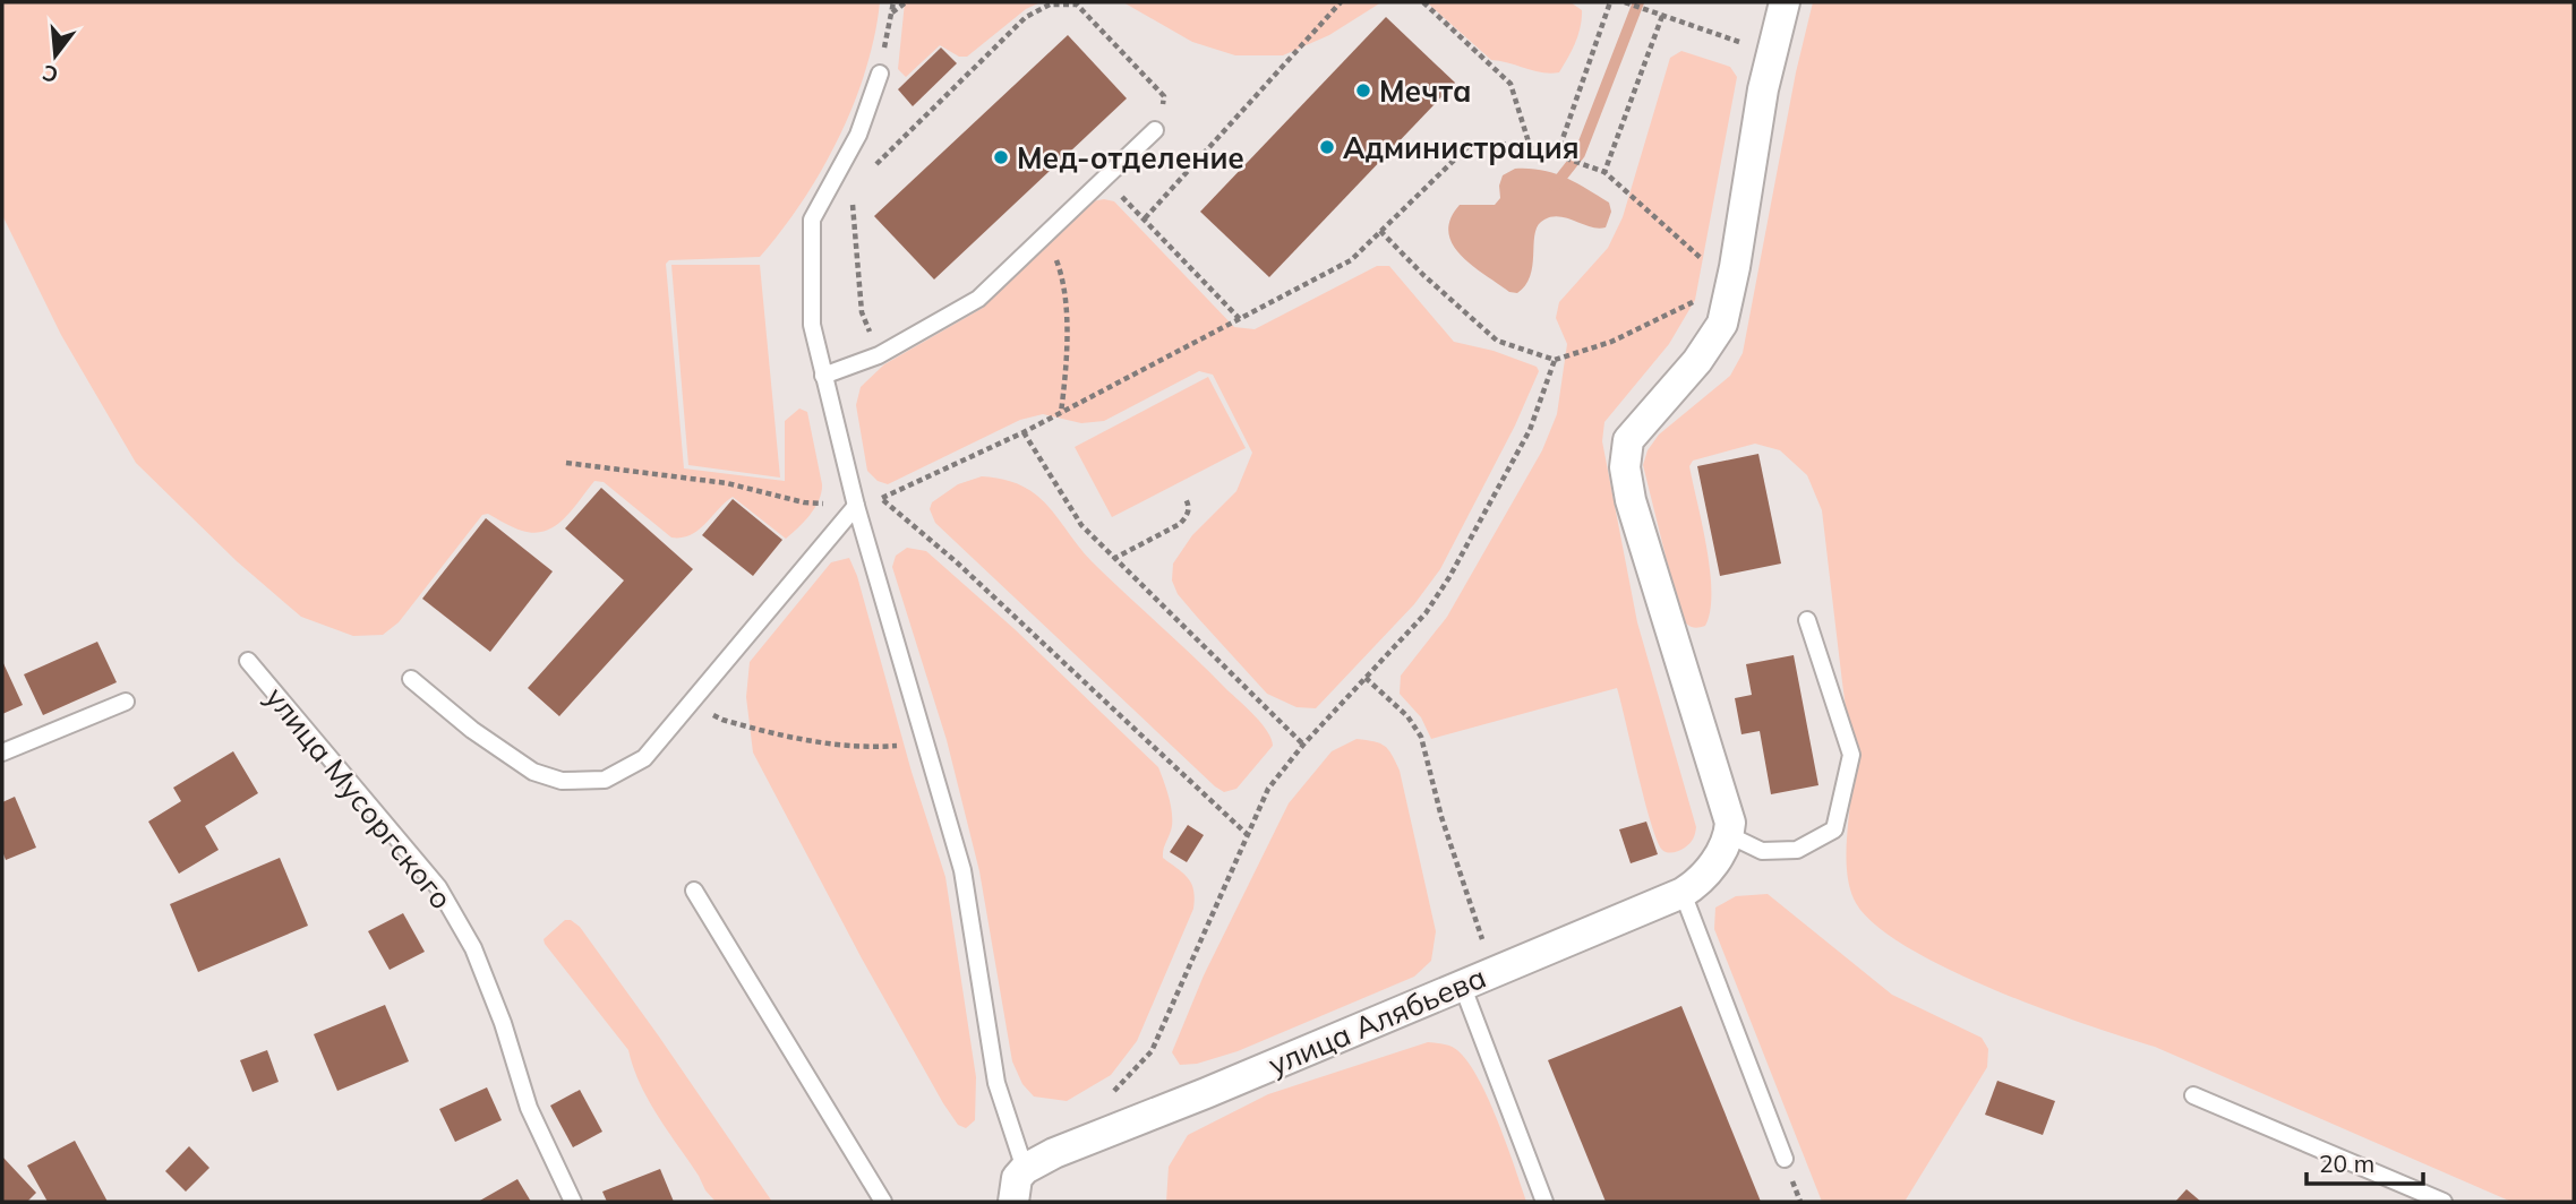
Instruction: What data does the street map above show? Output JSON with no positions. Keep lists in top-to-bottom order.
{
  "streets": {
    "street": ["улица Алябьева"],
    "lane": ["улица Мусоргского"]
  },
  "places": ["Мечта", "Администрация", "Мед-отделение"],
  "scale_bar": "20 m",
  "north": "bottom"
}
